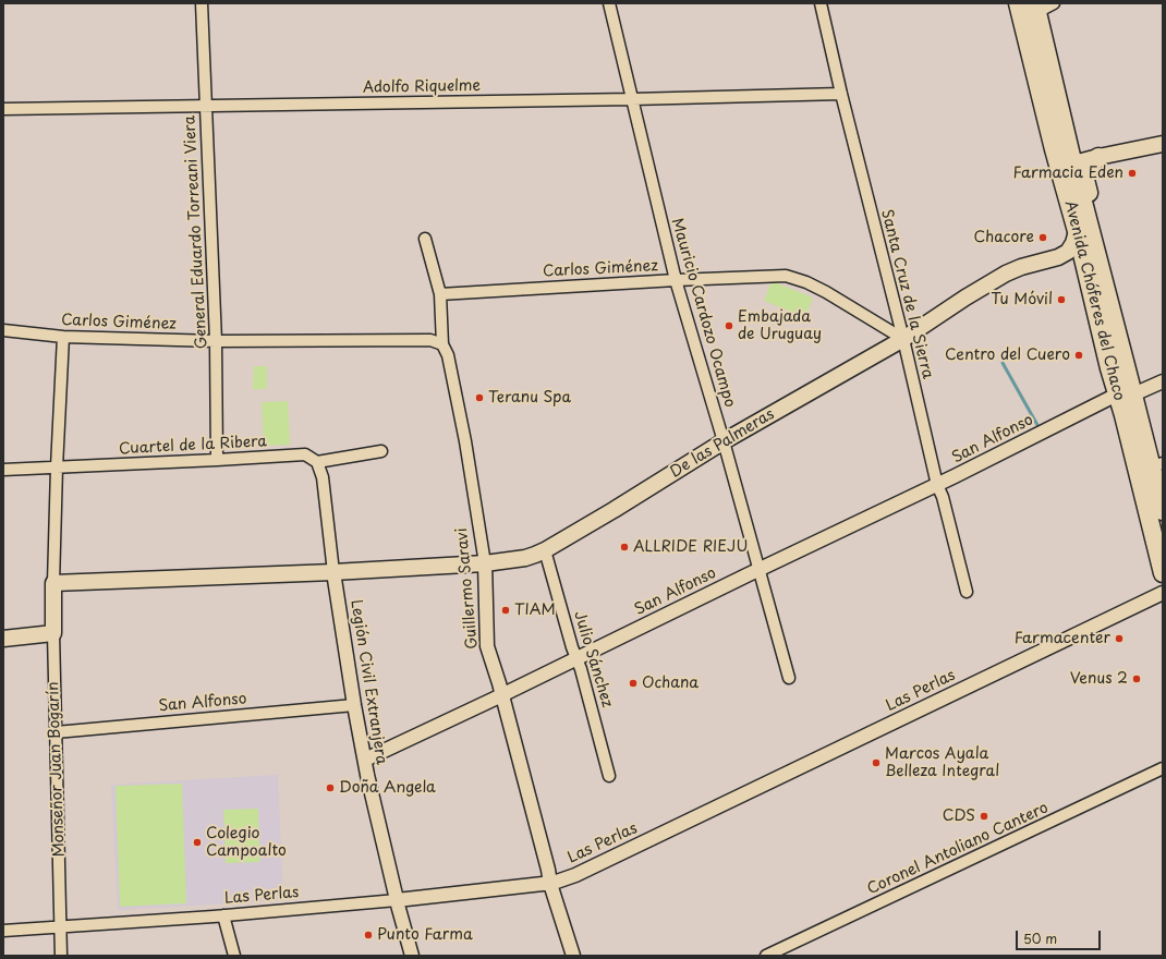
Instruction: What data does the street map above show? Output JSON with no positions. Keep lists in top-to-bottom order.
{
  "streets": {
    "main road": ["Avenida Chóferes del Chaco", "De las Palmeras", "Monseñor Juan Bogarín"],
    "street": [
      "Adolfo Riquelme",
      "General Eduardo Torreani Viera",
      "Carlos Giménez",
      "Santa Cruz de la Sierra",
      "Mauricio Cardozo Ocampo",
      "San Alfonso",
      "Cuartel de la Ribera",
      "Guillermo Saravi",
      "Julio Sánchez",
      "Legión Civil Extranjera",
      "Las Perlas",
      "Coronel Antoliano Cantero"
    ]
  },
  "crossings": [
    ["Adolfo Riquelme", "General Eduardo Torreani Viera"],
    ["Adolfo Riquelme", "Santa Cruz de la Sierra"],
    ["Adolfo Riquelme", "Mauricio Cardozo Ocampo"],
    ["General Eduardo Torreani Viera", "Carlos Giménez"],
    ["General Eduardo Torreani Viera", "Cuartel de la Ribera"],
    ["Carlos Giménez", "Santa Cruz de la Sierra"],
    ["Carlos Giménez", "Mauricio Cardozo Ocampo"],
    ["Carlos Giménez", "De las Palmeras"],
    ["Carlos Giménez", "Guillermo Saravi"],
    ["Carlos Giménez", "Monseñor Juan Bogarín"],
    ["Santa Cruz de la Sierra", "San Alfonso"],
    ["Santa Cruz de la Sierra", "De las Palmeras"],
    ["Avenida Chóferes del Chaco", "San Alfonso"],
    ["Avenida Chóferes del Chaco", "De las Palmeras"],
    ["Mauricio Cardozo Ocampo", "San Alfonso"],
    ["Mauricio Cardozo Ocampo", "De las Palmeras"],
    ["San Alfonso", "Guillermo Saravi"],
    ["San Alfonso", "Julio Sánchez"],
    ["San Alfonso", "Legión Civil Extranjera"],
    ["San Alfonso", "Monseñor Juan Bogarín"],
    ["De las Palmeras", "Guillermo Saravi"],
    ["De las Palmeras", "Julio Sánchez"],
    ["De las Palmeras", "Legión Civil Extranjera"],
    ["Cuartel de la Ribera", "Legión Civil Extranjera"],
    ["Cuartel de la Ribera", "Monseñor Juan Bogarín"],
    ["Guillermo Saravi", "Las Perlas"],
    ["Legión Civil Extranjera", "Las Perlas"],
    ["Las Perlas", "Monseñor Juan Bogarín"]
  ],
  "places": [
    "Farmacia Eden",
    "Chacore",
    "Tu Móvil",
    "Embajada de Uruguay",
    "Centro del Cuero",
    "Teranu Spa",
    "ALLRIDE RIEJU",
    "TIAM",
    "Farmacenter",
    "Venus 2",
    "Ochana",
    "Marcos Ayala Belleza Integral",
    "Doña Angela",
    "CDS",
    "Colegio Campoalto",
    "Punto Farma"
  ],
  "scale_bar": "50 m"
}
